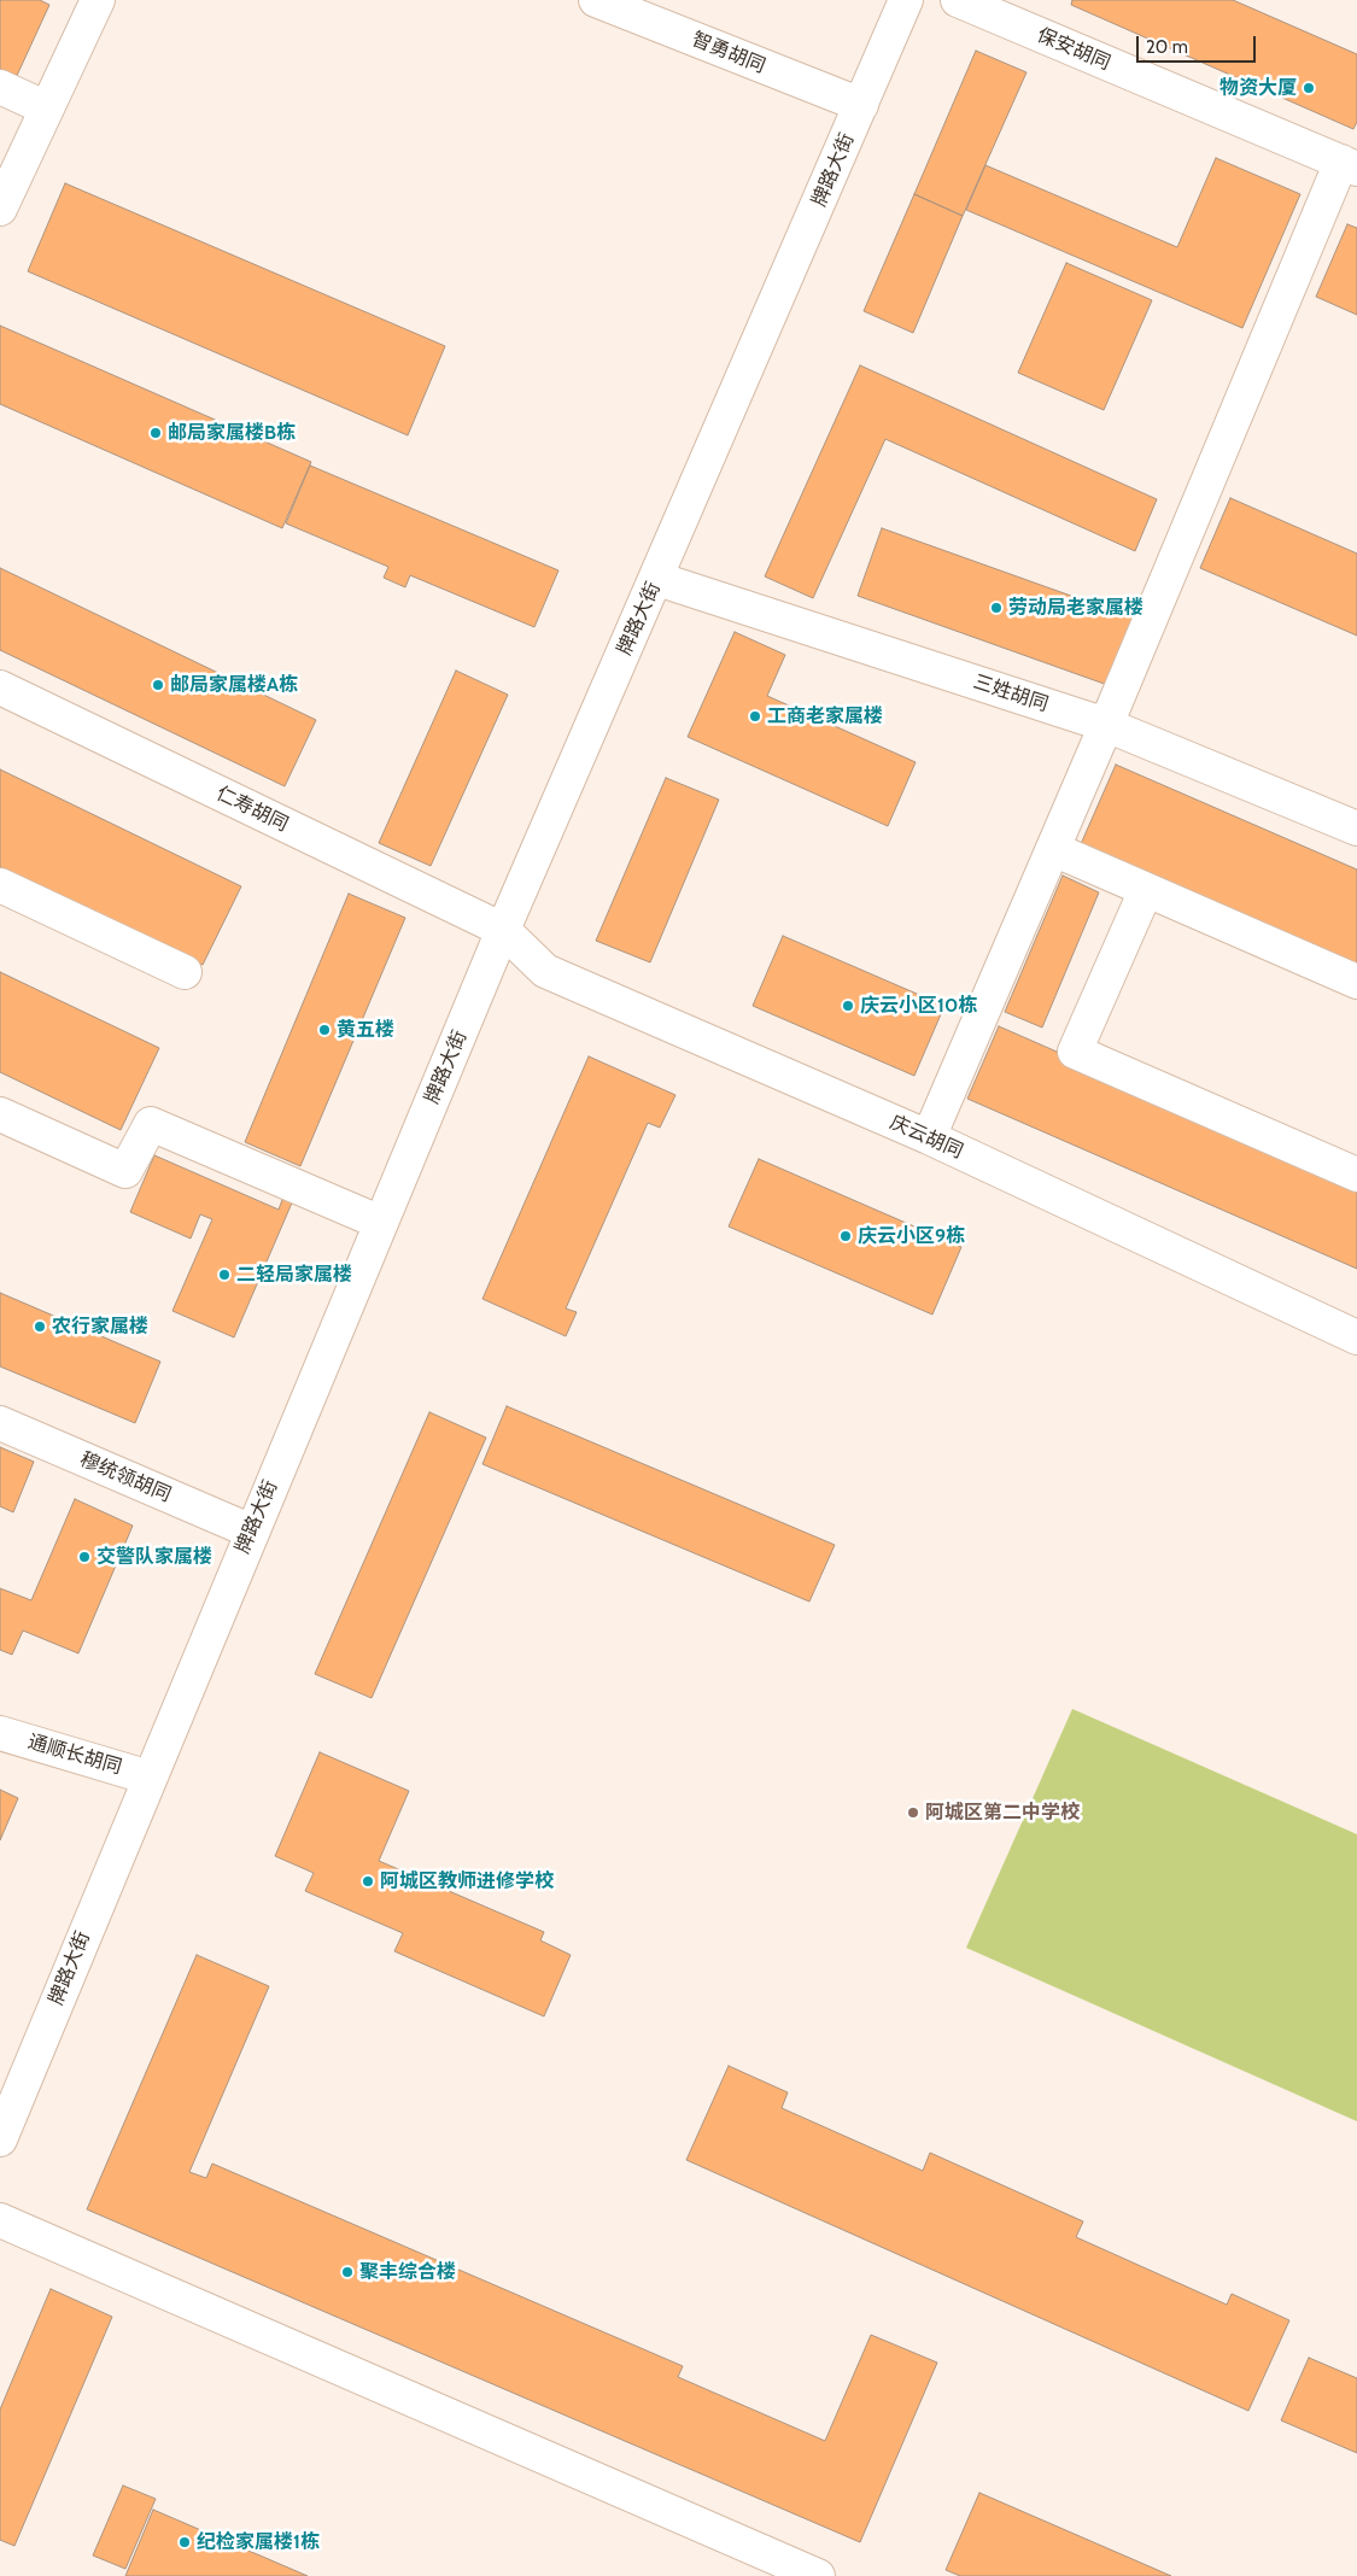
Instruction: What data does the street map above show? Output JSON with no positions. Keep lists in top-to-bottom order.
{
  "streets": {
    "street": [
      "保安胡同",
      "智勇胡同",
      "牌路大街",
      "三姓胡同",
      "仁寿胡同",
      "庆云胡同",
      "穆统领胡同",
      "通顺长胡同"
    ]
  },
  "crossings": [
    ["智勇胡同", "牌路大街"],
    ["牌路大街", "三姓胡同"],
    ["牌路大街", "仁寿胡同"],
    ["牌路大街", "庆云胡同"],
    ["牌路大街", "穆统领胡同"],
    ["牌路大街", "通顺长胡同"],
    ["仁寿胡同", "庆云胡同"]
  ],
  "places": [
    "物资大厦",
    "邮局家属楼B栋",
    "劳动局老家属楼",
    "邮局家属楼A栋",
    "工商老家属楼",
    "庆云小区10栋",
    "黄五楼",
    "庆云小区9栋",
    "二轻局家属楼",
    "农行家属楼",
    "交警队家属楼",
    "阿城区第二中学校",
    "阿城区教师进修学校",
    "聚丰综合楼",
    "纪检家属楼1栋"
  ],
  "scale_bar": "20 m"
}
